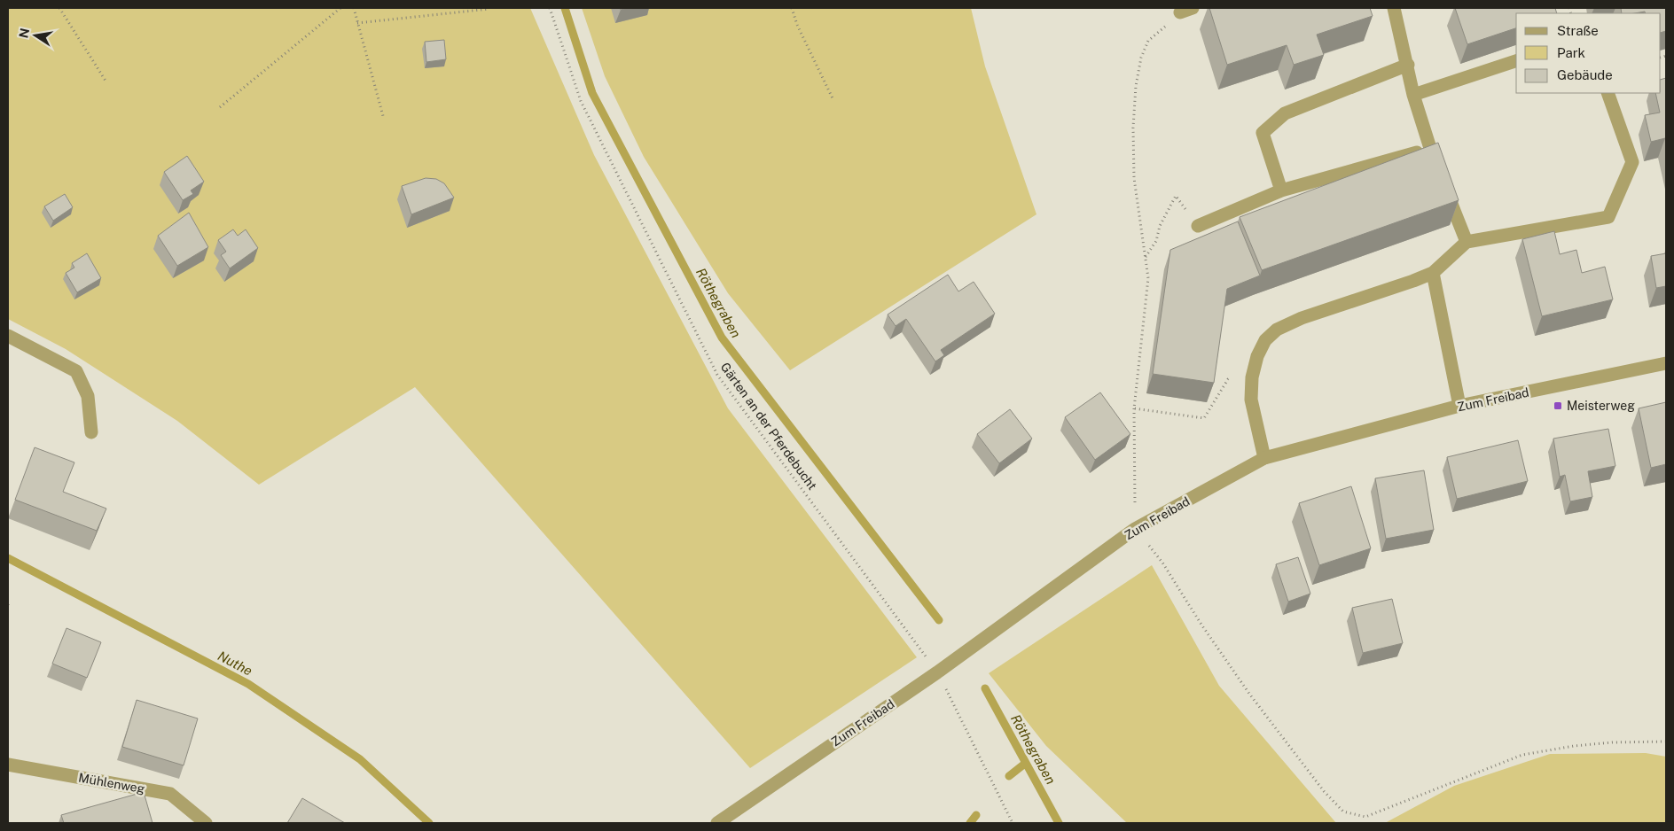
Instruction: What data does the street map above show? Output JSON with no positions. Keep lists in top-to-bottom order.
{
  "streets": {
    "street": ["Zum Freibad", "Mühlenweg"],
    "path": ["Gärten an der Pferdebucht"]
  },
  "crossings": [
    ["Zum Freibad", "Gärten an der Pferdebucht"]
  ],
  "water": ["Röthegraben", "Nuthe"],
  "places": {
    "transit": ["Meisterweg"]
  },
  "legend": ["Straße", "Park", "Gebäude"],
  "north": "left"
}
